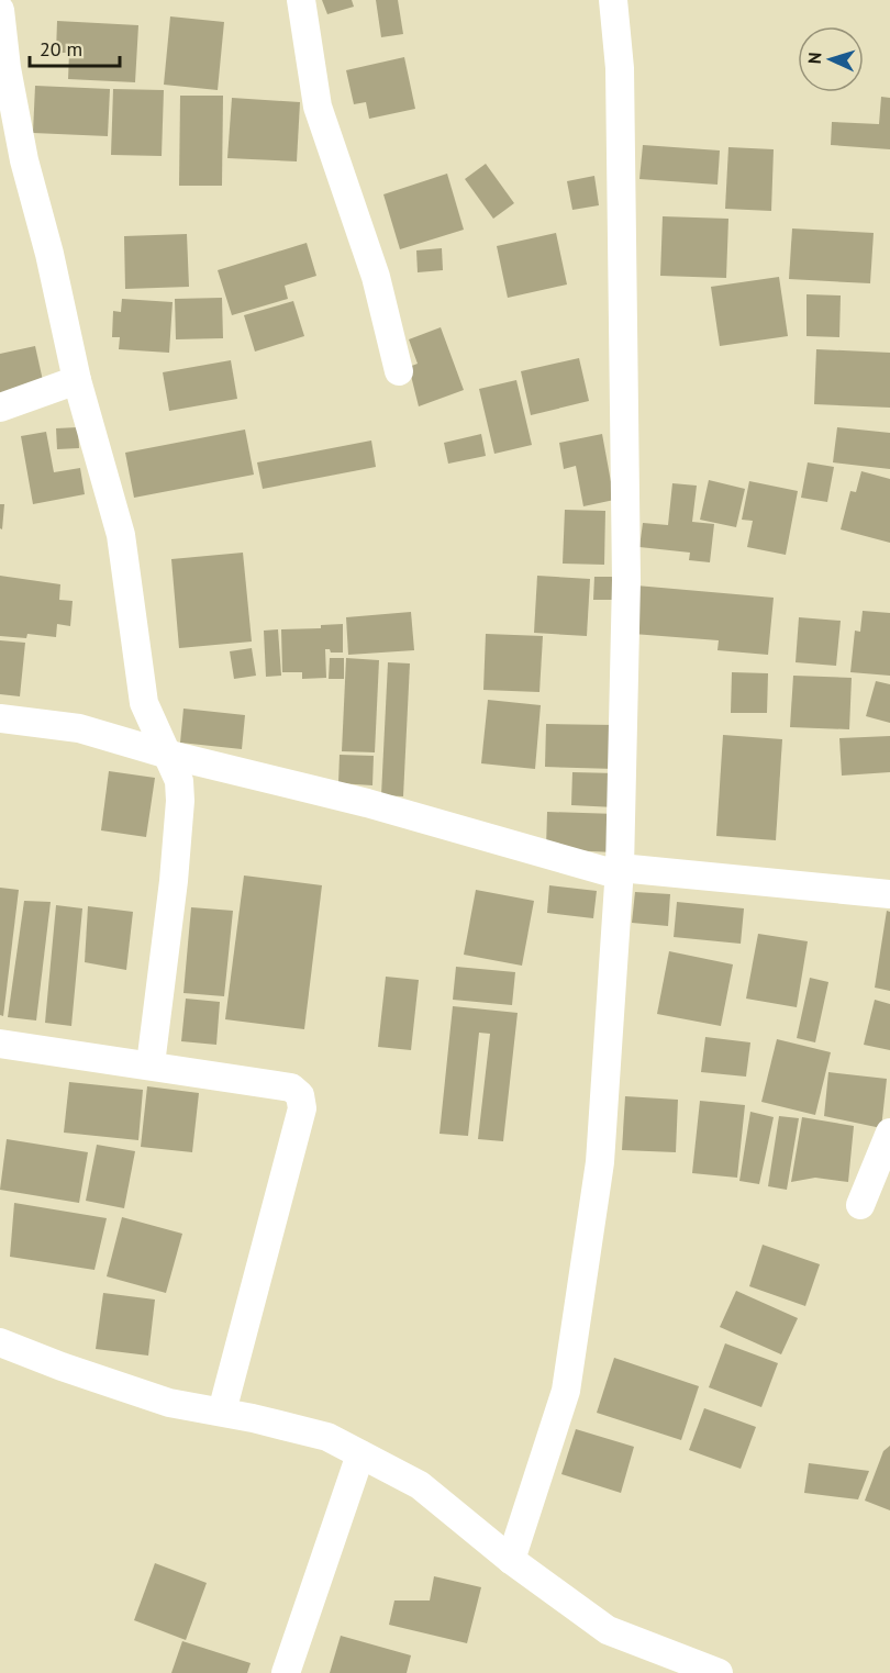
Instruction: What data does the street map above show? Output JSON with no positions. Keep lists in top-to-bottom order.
{
  "scale_bar": "20 m",
  "north": "left"
}
